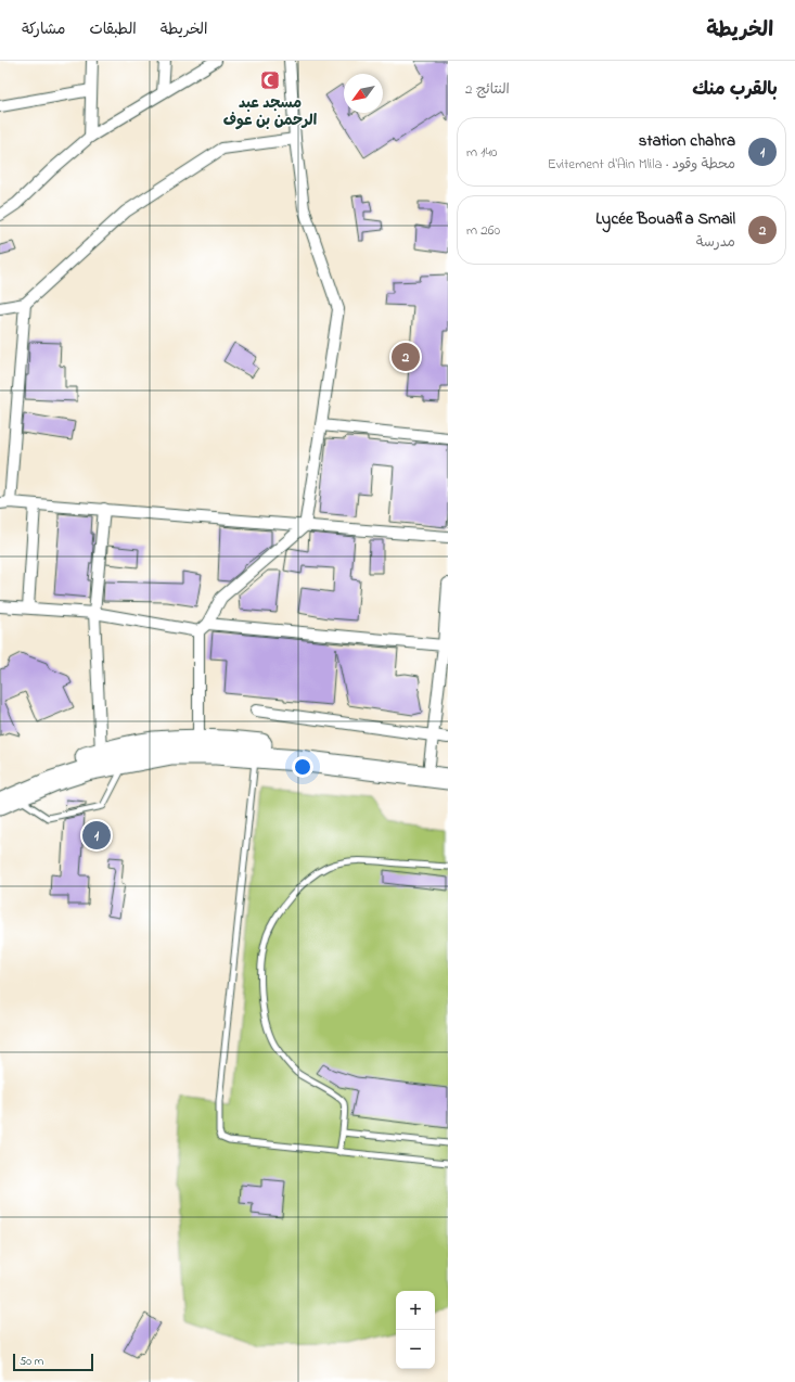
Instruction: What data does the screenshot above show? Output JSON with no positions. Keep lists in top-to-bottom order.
{
  "places": {
    "mosque": ["مسجد عبد الرحمن بن عوف"]
  },
  "scale_bar": "50 m",
  "north": "bottom left",
  "page": {
    "header": "الخريطة",
    "nav": ["الخريطة", "الطبقات", "مشاركة"],
    "heading": ["بالقرب منك", "النتائج: 2"],
    "list": [
      {
        "mark": "1",
        "name": "station chahra",
        "note": "محطة وقود · Evitement d'Ain Mlila",
        "value": "140 m"
      },
      {
        "mark": "2",
        "name": "Lycée Bouafia Smail",
        "note": "مدرسة",
        "value": "260 m"
      }
    ],
    "pins": ["2", "1"],
    "map_buttons": ["+", "−"],
    "scale": "50 m"
  }
}
